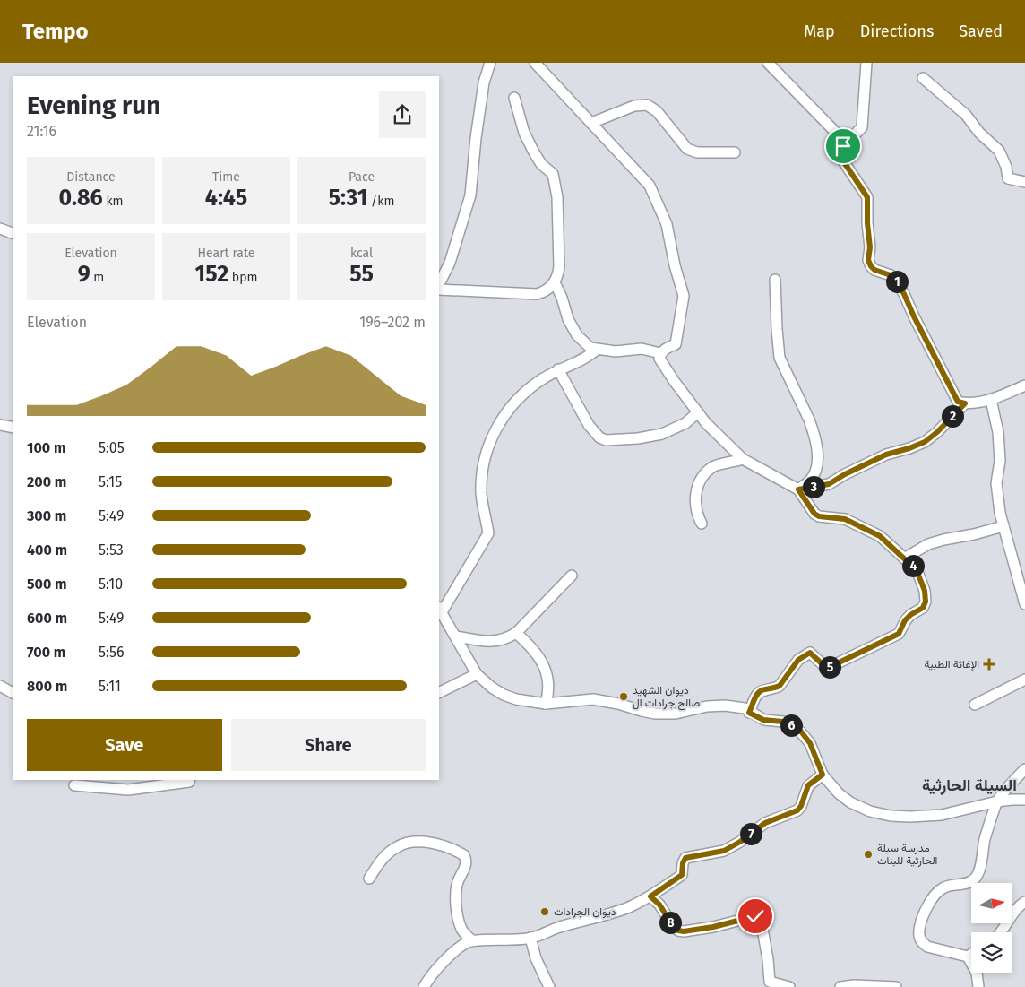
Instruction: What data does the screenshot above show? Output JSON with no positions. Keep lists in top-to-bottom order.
{
  "districts": ["السيلة الحارثية"],
  "places": {
    "health": ["الإغاثة الطبية"],
    "other": ["ديوان الشهيد صالح جرادات ال", "مدرسة سيلة الحارثية للبنات", "ديوان الجرادات"]
  },
  "north": "right",
  "page": {
    "header": "Tempo",
    "nav": ["Map", "Directions", "Saved"],
    "heading": ["Evening run", "21:16"],
    "stats": [
      ["Distance", "0.86 km"],
      ["Time", "4:45"],
      ["Pace", "5:31 /km"],
      ["Elevation", "9 m"],
      ["Heart rate", "152 bpm"],
      ["kcal", "55"]
    ],
    "pins": [
      "1",
      "2",
      "3",
      "4",
      "5",
      "6",
      "7",
      "8"
    ],
    "chart": ["Elevation", "196–202 m"],
    "list": [
      {
        "name": "100 m",
        "note": "5:05"
      },
      {
        "name": "200 m",
        "note": "5:15"
      },
      {
        "name": "300 m",
        "note": "5:49"
      },
      {
        "name": "400 m",
        "note": "5:53"
      },
      {
        "name": "500 m",
        "note": "5:10"
      },
      {
        "name": "600 m",
        "note": "5:49"
      },
      {
        "name": "700 m",
        "note": "5:56"
      },
      {
        "name": "800 m",
        "note": "5:11"
      }
    ],
    "buttons": ["Save", "Share"]
  }
}
